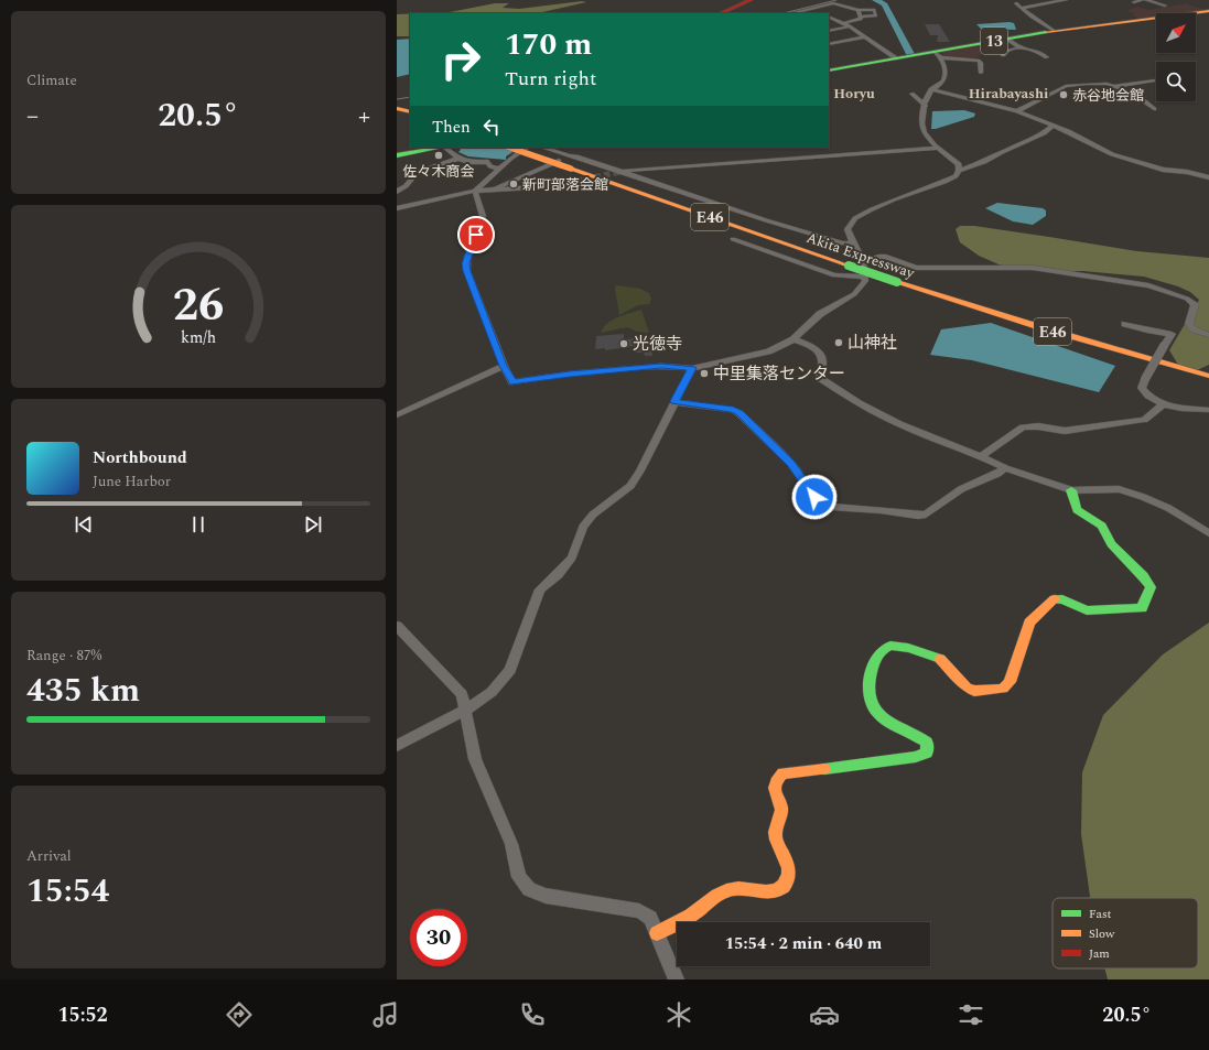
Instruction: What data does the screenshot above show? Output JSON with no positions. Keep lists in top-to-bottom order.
{
  "streets": {
    "main road": ["13", "E46", "Akita Expressway"]
  },
  "districts": ["Horyu", "Hirabayashi"],
  "places": [
    "赤谷地会館",
    "佐々木商会",
    "新町部落会館",
    "山神社",
    "光徳寺",
    "中里集落センター"
  ],
  "legend": ["Fast", "Slow", "Jam"],
  "north": "top right",
  "page": {
    "tile": [
      "Climate",
      ["Range · 87%", "435 km"],
      ["Arrival", "15:54"]
    ],
    "turn": ["170 m", "Turn right"],
    "heat": ["−", "20.5°", "+"],
    "then": "Then",
    "song": ["Northbound", "June Harbor"],
    "limit": "30",
    "trip": "15:54 · 2 min · 640 m",
    "tabs": ["15:52", "20.5°"],
    "gauge": ["26", "km/h"]
  }
}
